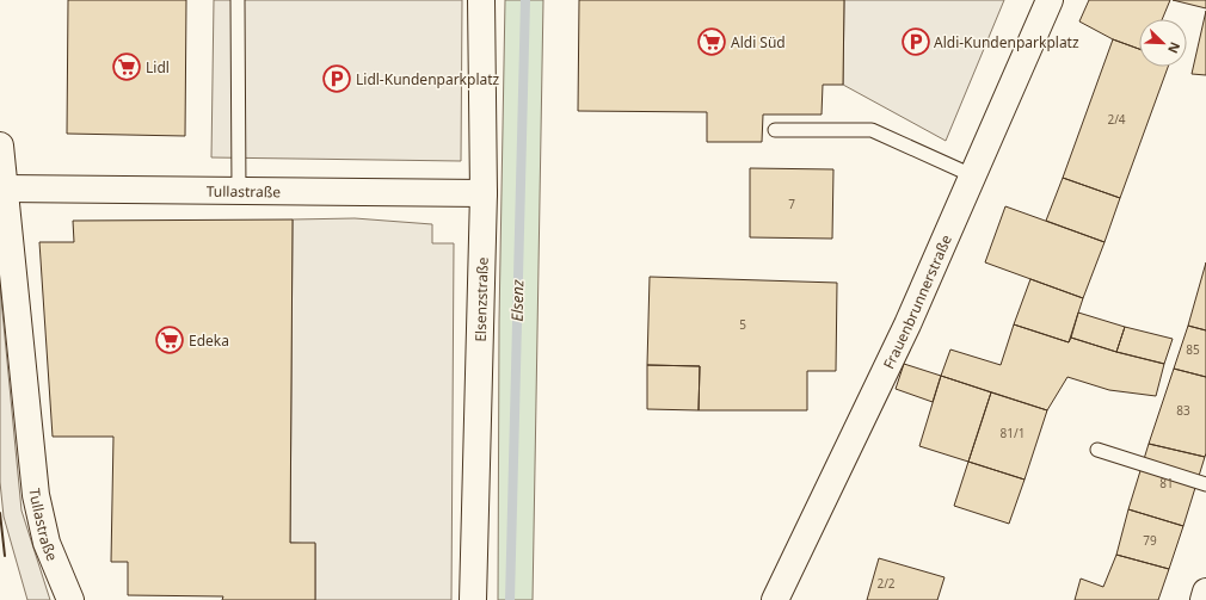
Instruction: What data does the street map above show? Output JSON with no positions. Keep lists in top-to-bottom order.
{
  "streets": {
    "street": ["Tullastraße", "Elsenzstraße", "Frauenbrunnerstraße"]
  },
  "crossings": [
    ["Tullastraße", "Elsenzstraße"]
  ],
  "water": ["Elsenz"],
  "places": {
    "supermarket": ["Aldi Süd", "Lidl", "Edeka"],
    "parking": ["Aldi-Kundenparkplatz", "Lidl-Kundenparkplatz"]
  },
  "house_numbers": [
    "2/4",
    "7",
    "5",
    "85",
    "83",
    "81/1",
    "81",
    "79",
    "2/2"
  ],
  "north": "bottom right"
}
